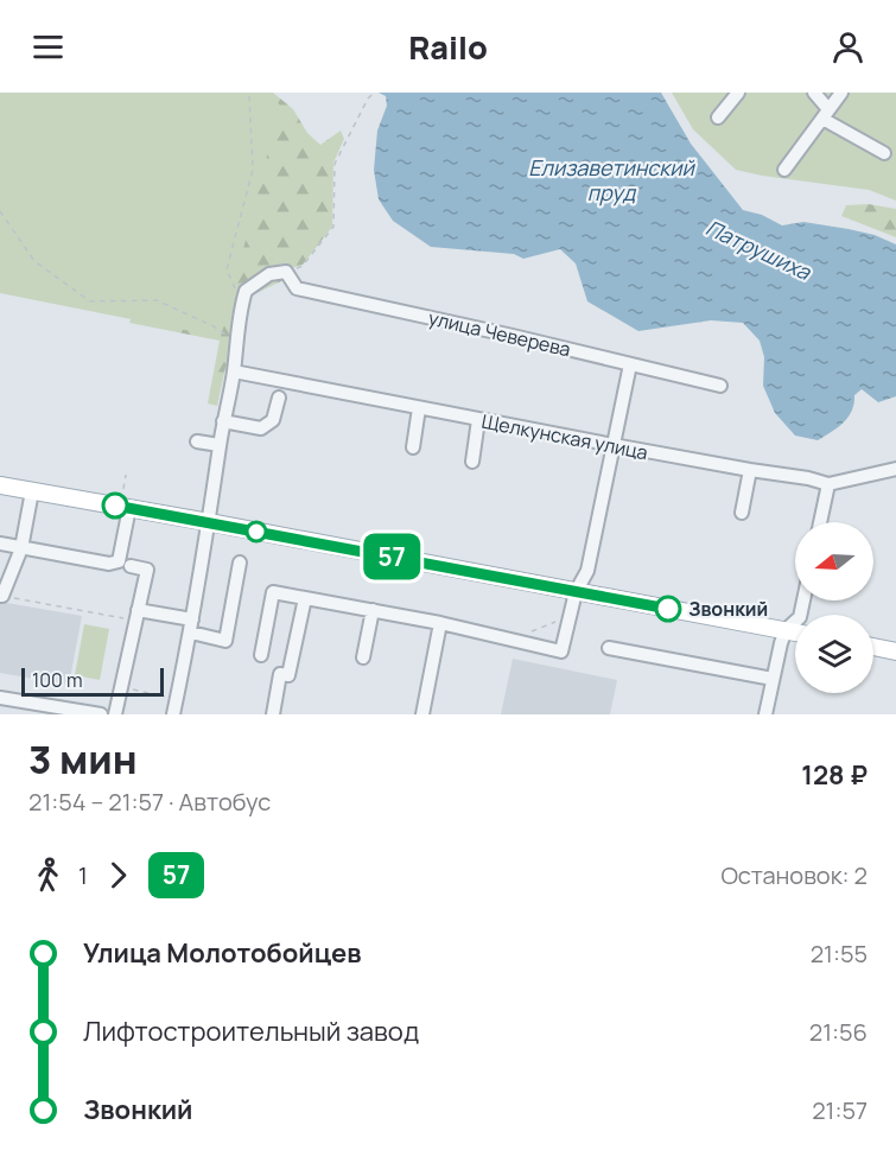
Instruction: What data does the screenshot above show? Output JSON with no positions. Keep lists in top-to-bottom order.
{
  "streets": {
    "street": ["улица Чеверева", "Щелкунская улица"]
  },
  "water": ["Елизаветинский пруд", "Патрушиха"],
  "places": ["Звонкий"],
  "lines": ["bus line 57"],
  "scale_bar": "100 m",
  "north": "left",
  "page": {
    "header": "Railo",
    "on_map": "57",
    "scale": "100 m",
    "heading": ["3 мин", "21:54 – 21:57 · Автобус", "128 ₽"],
    "legs": ["1", "57", "Остановок: 2"],
    "list": [
      {
        "name": "Улица Молотобойцев",
        "value": "21:55"
      },
      {
        "name": "Лифтостроительный завод",
        "value": "21:56"
      },
      {
        "name": "Звонкий",
        "value": "21:57"
      }
    ]
  }
}
